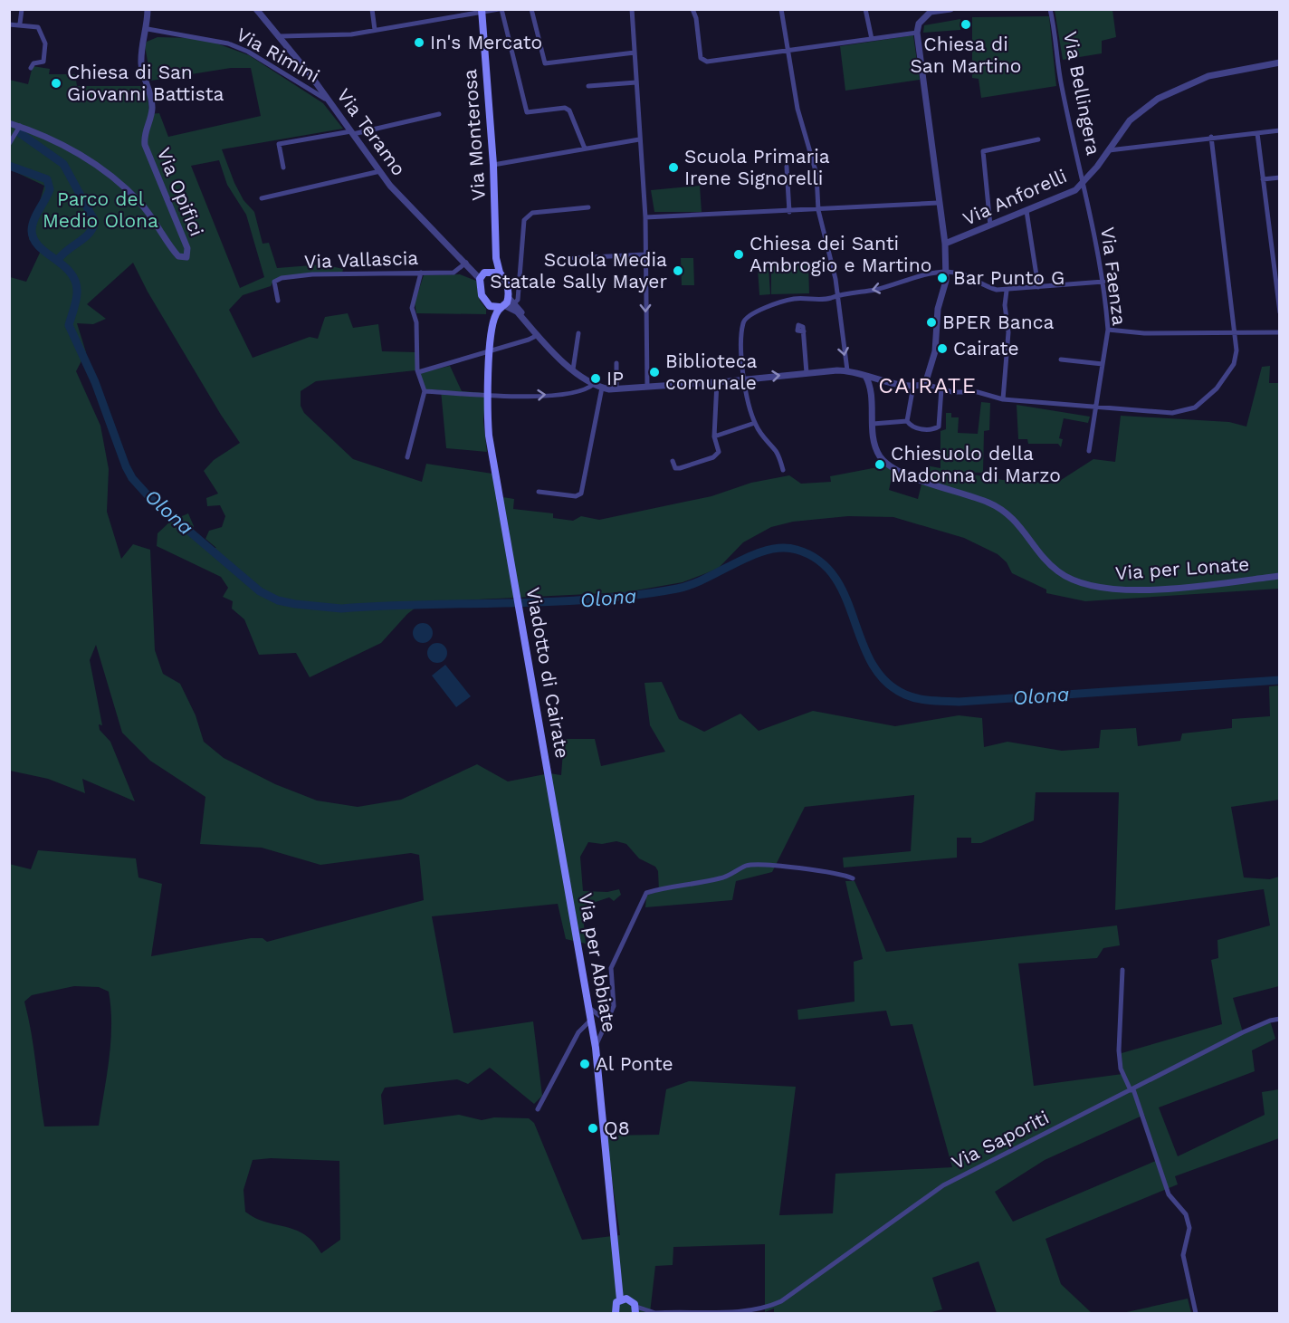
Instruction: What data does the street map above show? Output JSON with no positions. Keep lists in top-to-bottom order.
{
  "streets": {
    "main road": ["Via Monterosa", "Viadotto di Cairate", "Via per Abbiate"],
    "street": [
      "Via Rimini",
      "Via Bellingera",
      "Via Teramo",
      "Via Opifici",
      "Via Anforelli",
      "Via Vallascia",
      "Via Faenza",
      "Via per Lonate",
      "Via Saporiti"
    ]
  },
  "crossings": [
    ["Via Rimini", "Via Teramo"],
    ["Via Rimini", "Via Opifici"],
    ["Via Bellingera", "Via Anforelli"],
    ["Via Bellingera", "Via Faenza"],
    ["Via Teramo", "Via Monterosa"],
    ["Via Teramo", "Via Vallascia"],
    ["Via Anforelli", "Via Faenza"],
    ["Viadotto di Cairate", "Via per Abbiate"]
  ],
  "districts": ["CAIRATE"],
  "water": ["Olona"],
  "parks": ["Parco del Medio Olona"],
  "places": [
    "Chiesa di San Martino",
    "In's Mercato",
    "Chiesa di San Giovanni Battista",
    "Scuola Primaria Irene Signorelli",
    "Chiesa dei Santi Ambrogio e Martino",
    "Scuola Media Statale Sally Mayer",
    "Bar Punto G",
    "BPER Banca",
    "Cairate",
    "Biblioteca comunale",
    "IP",
    "Chiesuolo della Madonna di Marzo",
    "Al Ponte",
    "Q8"
  ]
}
